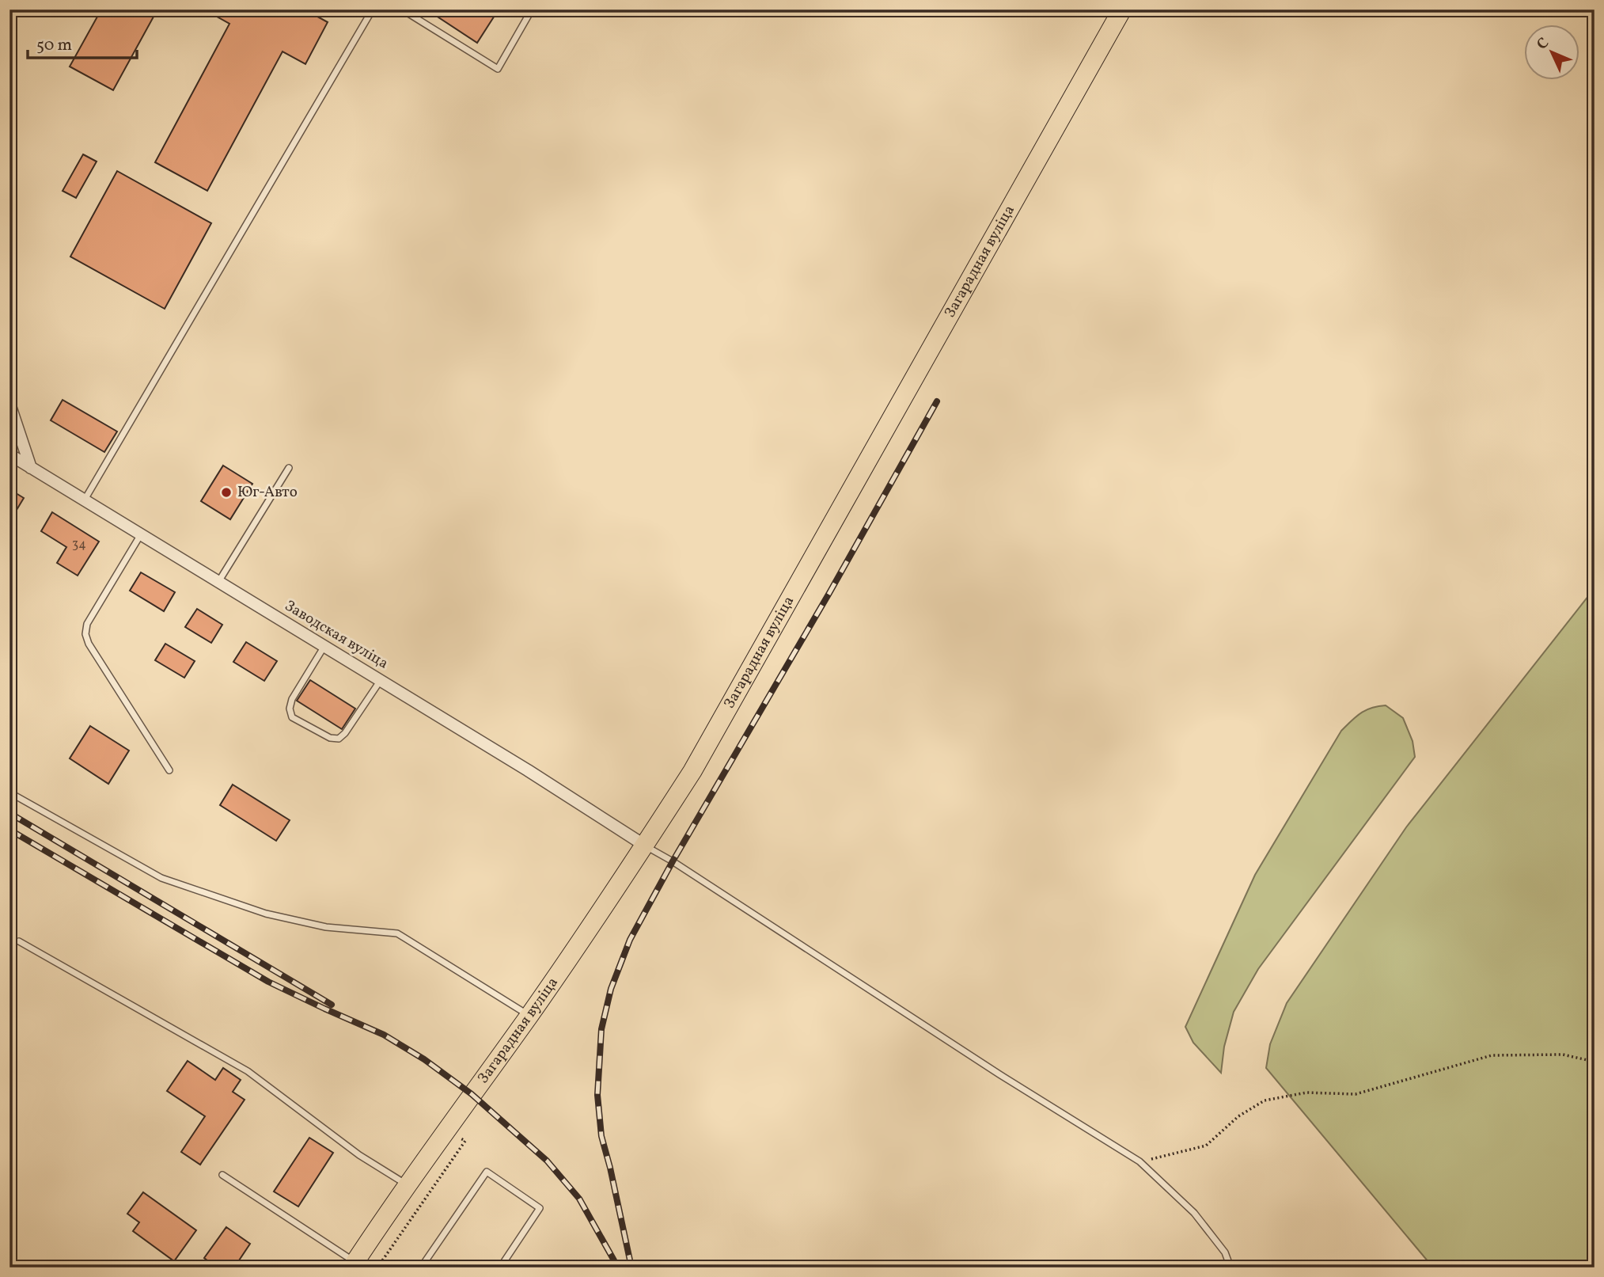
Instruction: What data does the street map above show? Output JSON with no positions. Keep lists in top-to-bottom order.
{
  "streets": {
    "main road": ["Загарадная вуліца"],
    "street": ["Заводская вуліца"]
  },
  "crossings": [
    ["Загарадная вуліца", "Заводская вуліца"]
  ],
  "places": ["Юг-Авто"],
  "house_numbers": ["34"],
  "scale_bar": "50 m",
  "north": "top left"
}
